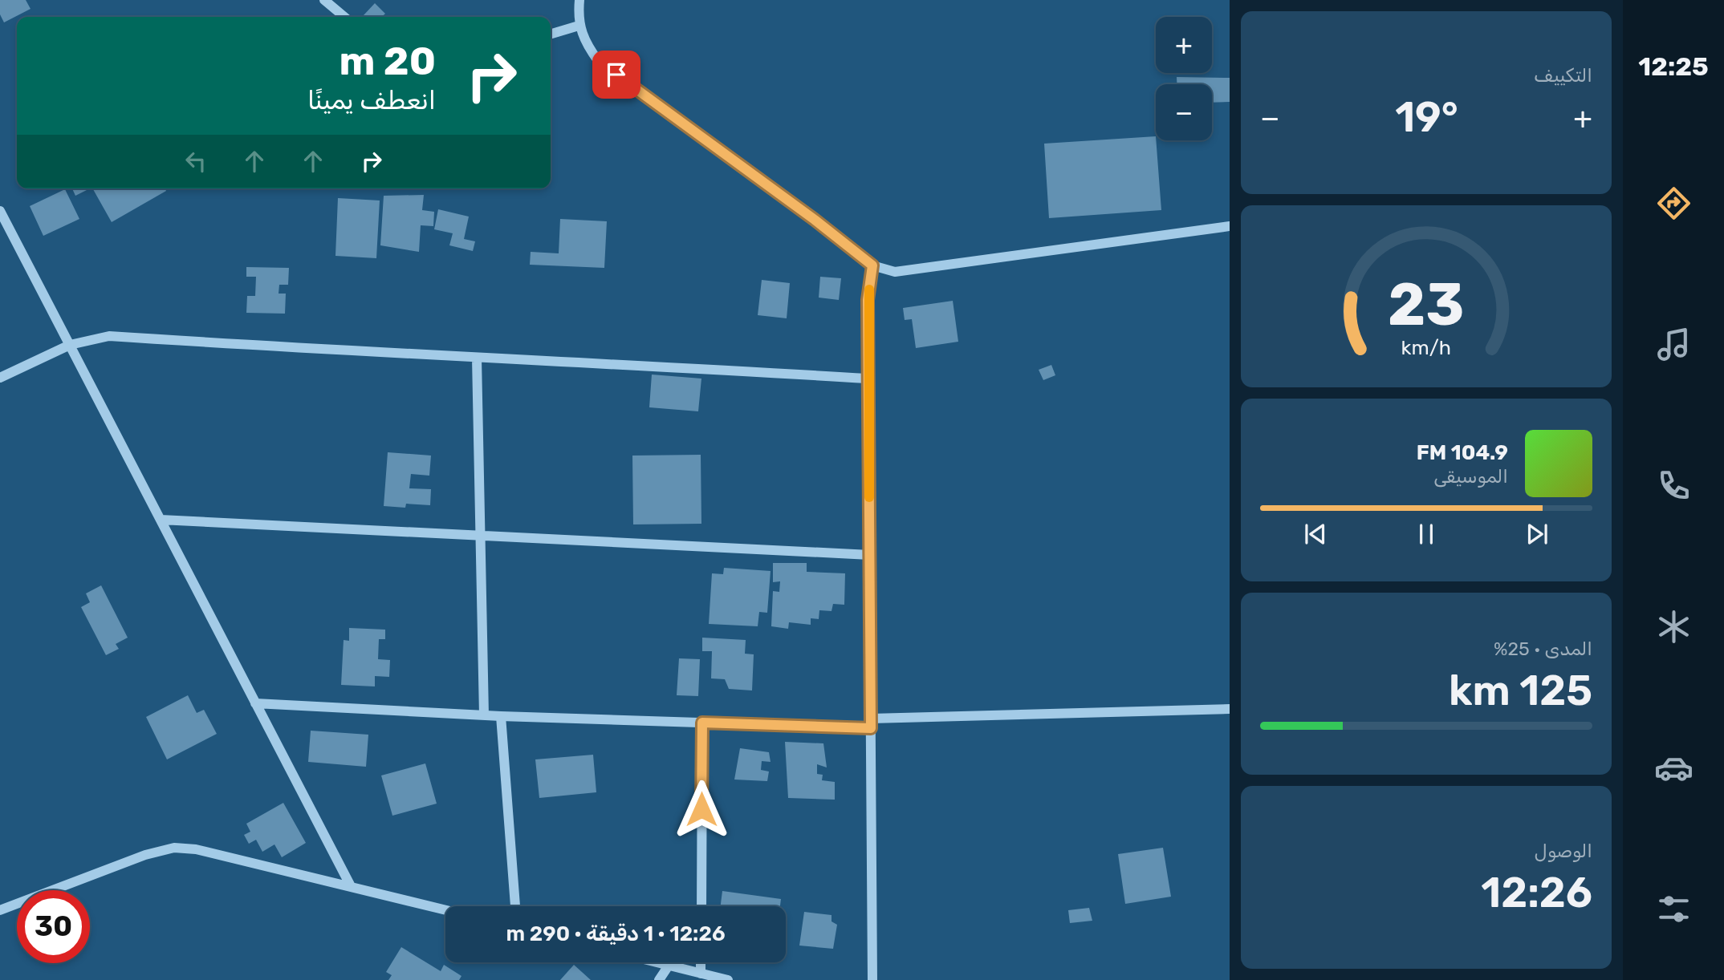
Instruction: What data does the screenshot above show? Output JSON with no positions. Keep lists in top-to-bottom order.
{
  "page": {
    "tabs": "12:25",
    "tile": [
      "التكييف",
      ["المدى · 25%", "125 km"],
      ["الوصول", "12:26"]
    ],
    "map_buttons": ["+", "−"],
    "turn": ["20 m", "انعطف يمينًا"],
    "heat": ["−", "19°", "+"],
    "song": ["104.9 FM", "الموسيقى"],
    "limit": "30",
    "trip": "12:26 · 1 دقيقة · 290 m",
    "gauge": ["23", "km/h"]
  }
}
